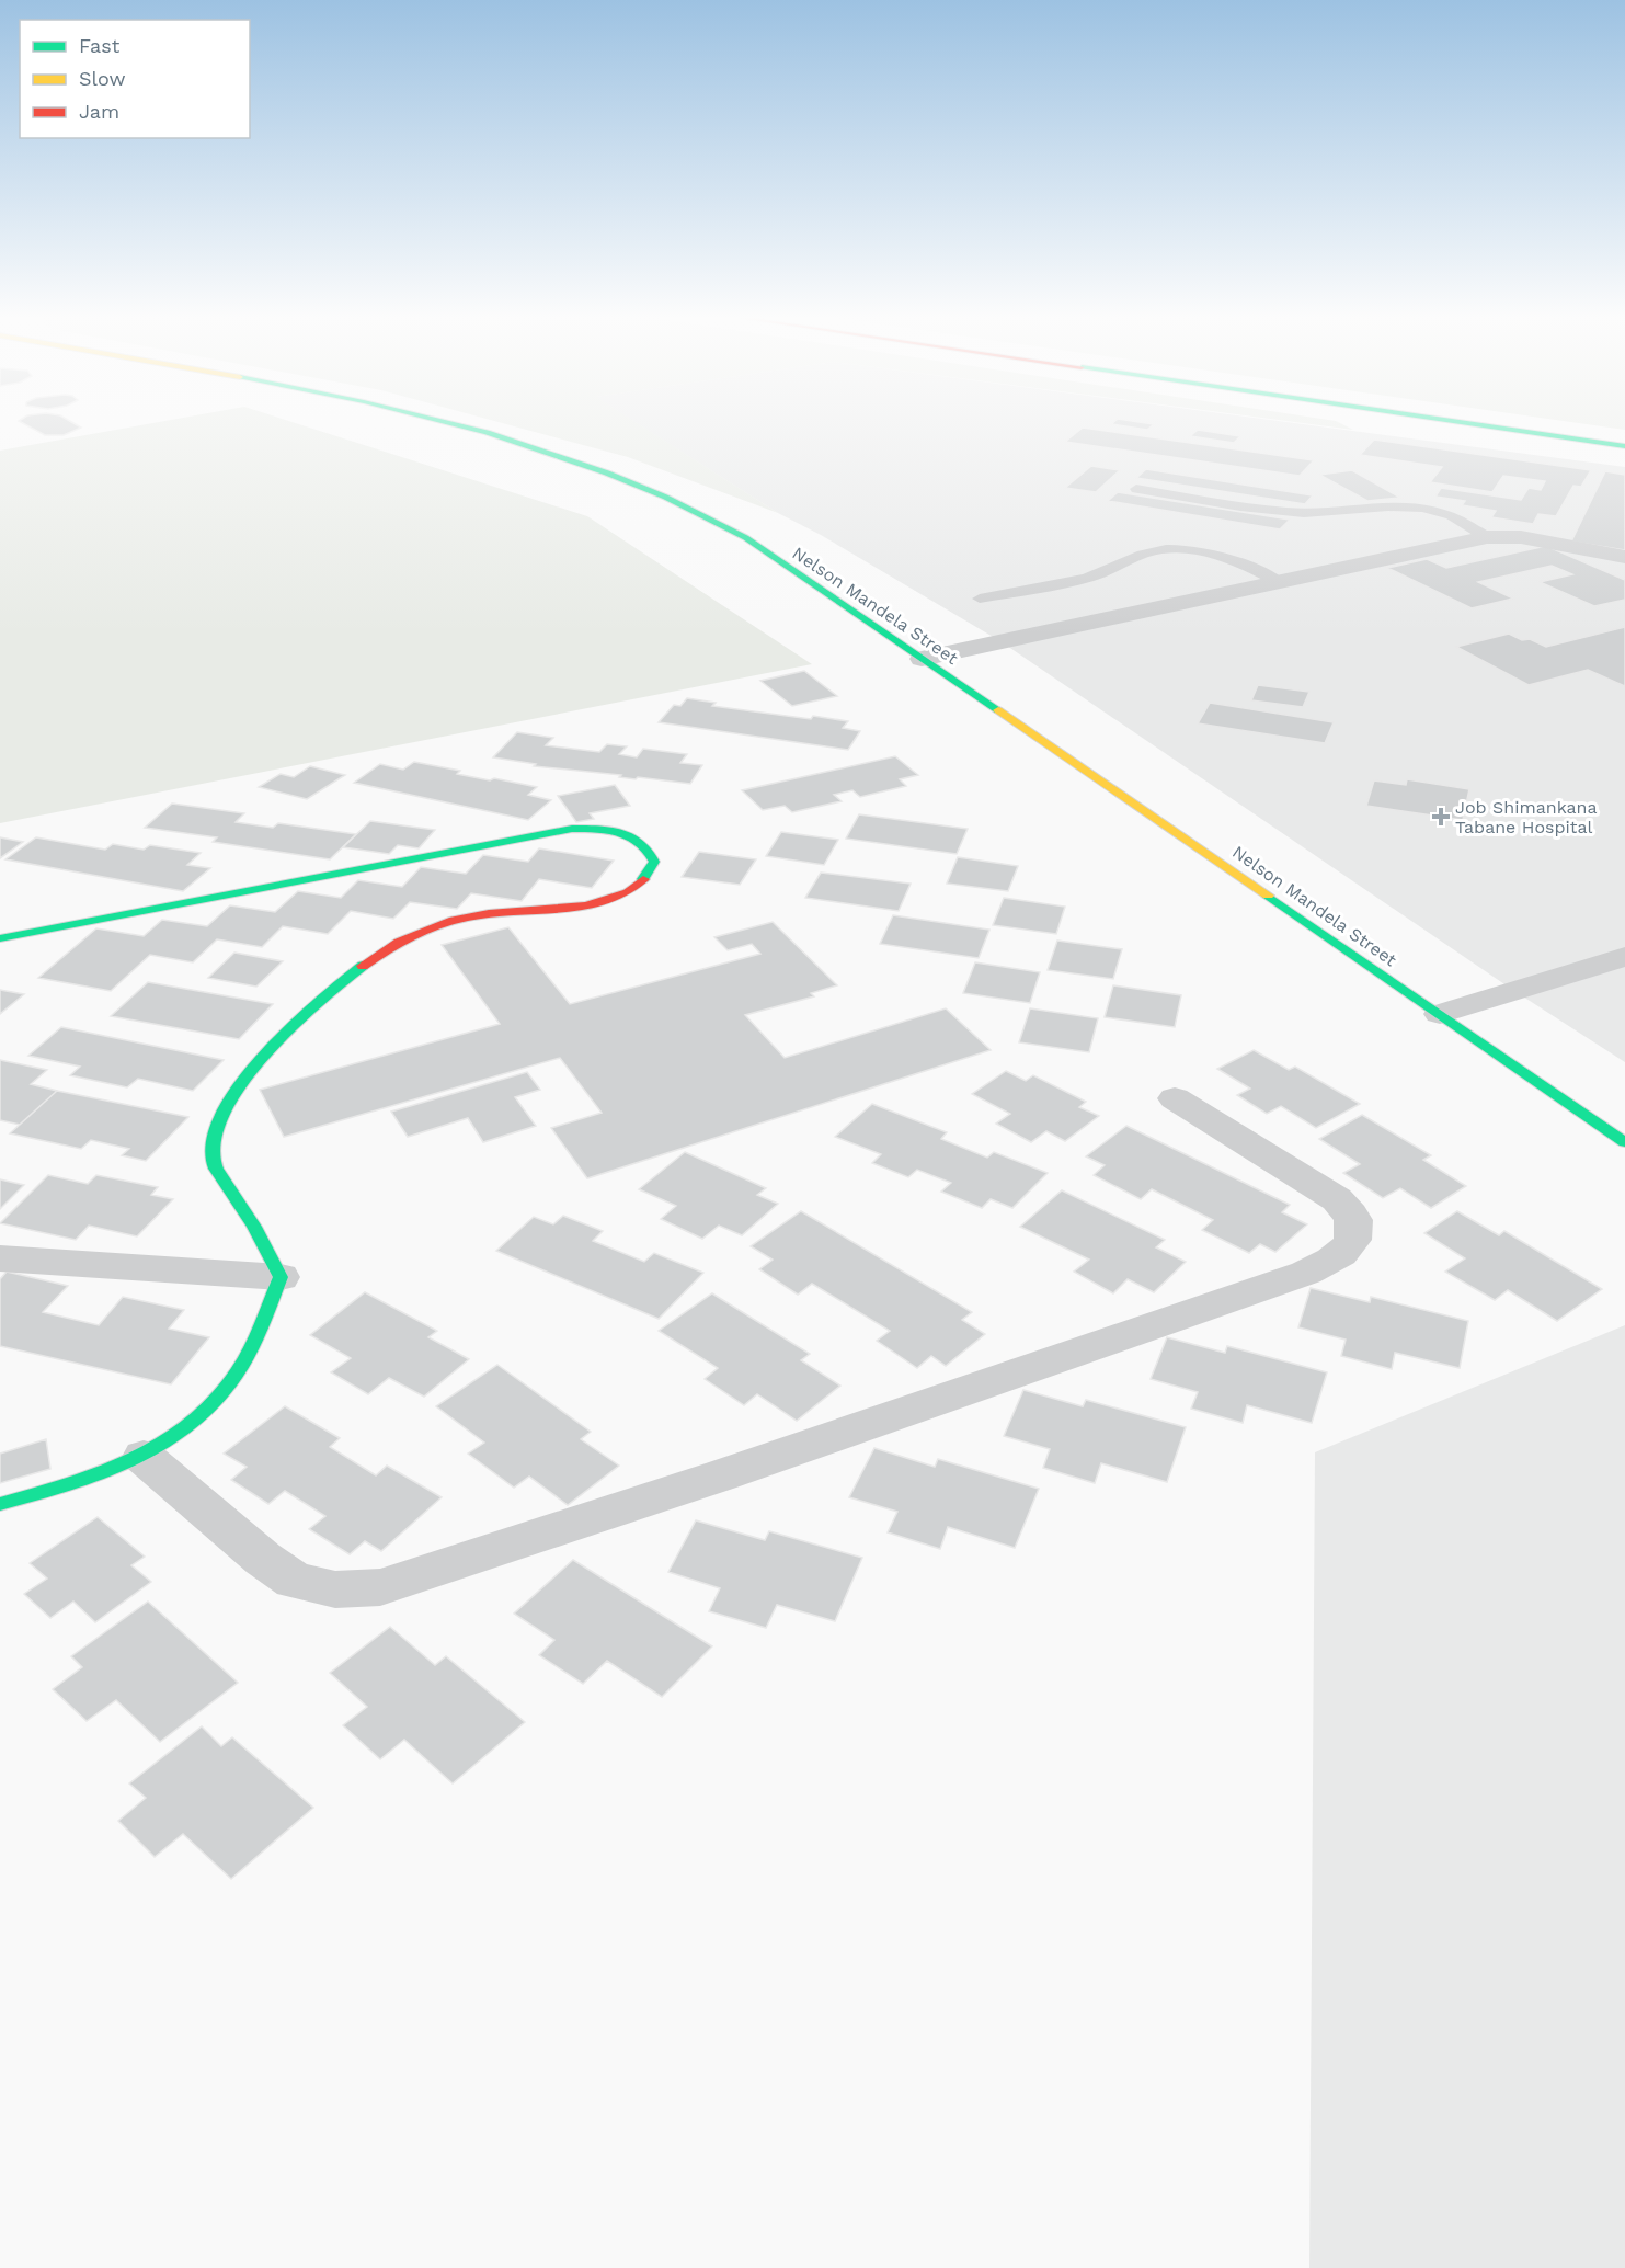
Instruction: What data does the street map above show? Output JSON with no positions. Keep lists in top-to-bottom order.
{
  "streets": {
    "main road": ["Nelson Mandela Street"]
  },
  "places": {
    "health": ["Job Shimankana Tabane Hospital"]
  },
  "legend": ["Fast", "Slow", "Jam"]
}
